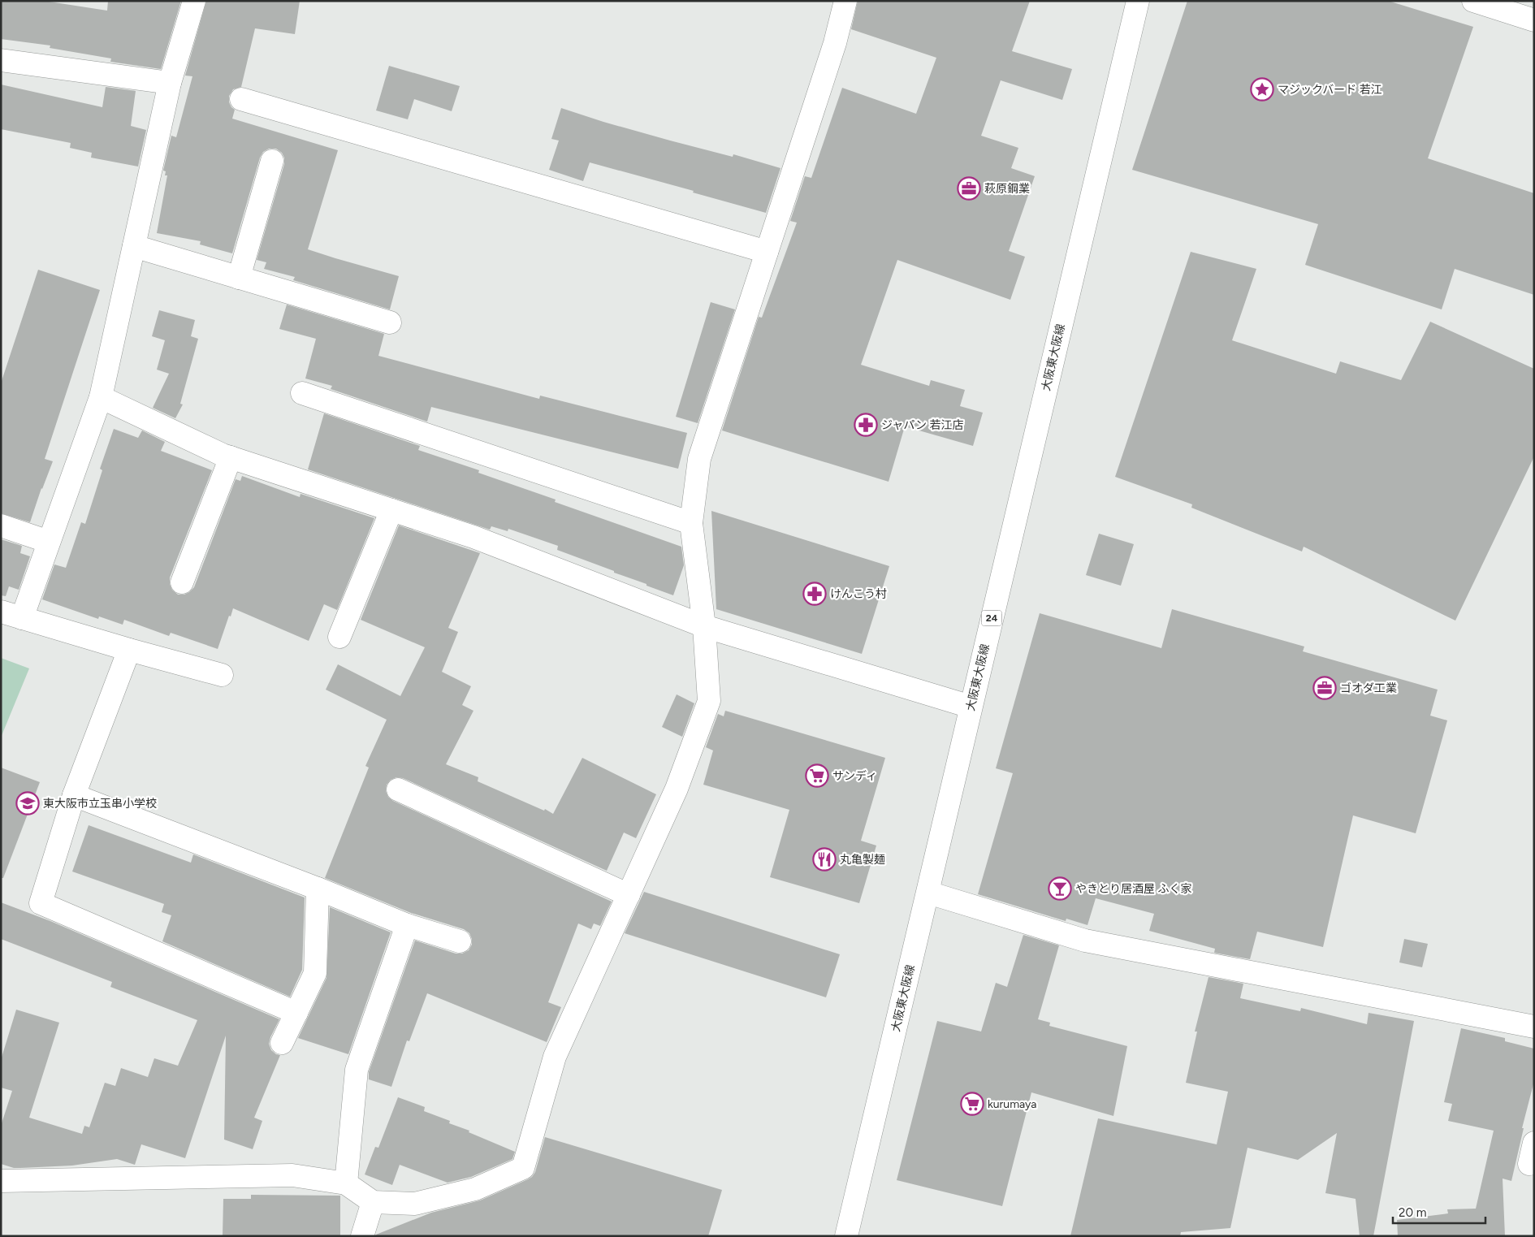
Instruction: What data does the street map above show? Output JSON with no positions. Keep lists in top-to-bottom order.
{
  "streets": {
    "street": ["大阪東大阪線", "24"]
  },
  "places": {
    "place": ["マジックバード 若江"],
    "office": ["萩原鋼業", "ゴオダ工業"],
    "pharmacy": ["ジャパン 若江店", "けんこう村"],
    "supermarket": ["サンディ", "kurumaya"],
    "school or university": ["東大阪市立玉串小学校"],
    "restaurant": ["丸亀製麺"],
    "bar": ["やきとり居酒屋 ふく家"]
  },
  "scale_bar": "20 m"
}
